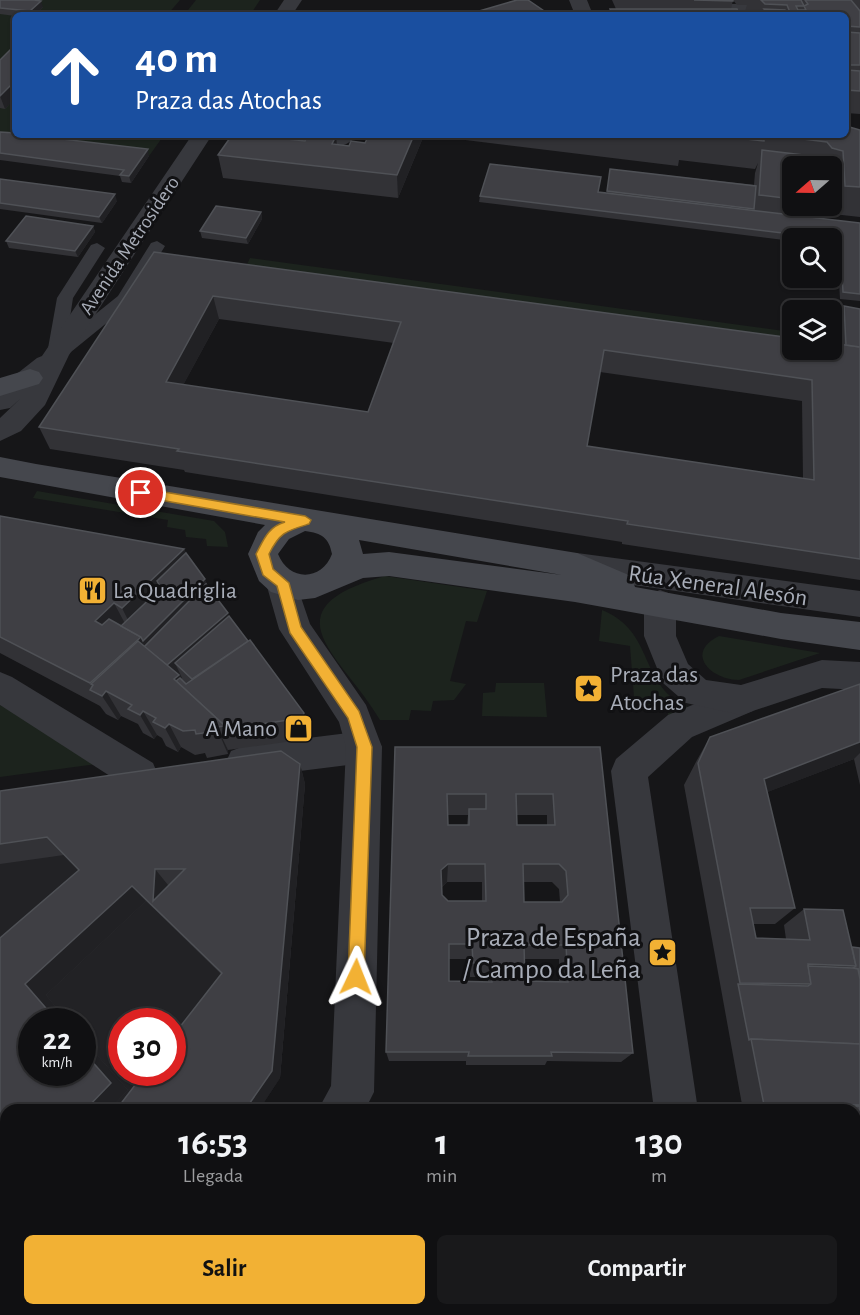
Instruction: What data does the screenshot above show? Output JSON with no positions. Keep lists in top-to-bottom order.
{
  "streets": {
    "street": ["Avenida Metrosidero", "Rúa Xeneral Alesón"]
  },
  "places": {
    "restaurant": ["La Quadriglia"],
    "place": ["Praza das Atochas", "Praza de España / Campo da Leña"],
    "shop": ["A Mano"]
  },
  "north": "left",
  "page": {
    "turn": ["40 m", "Praza das Atochas"],
    "speed": "22 km/h",
    "limit": "30",
    "eta": [
      "16:53",
      "Llegada",
      "1",
      "min",
      "130",
      "m"
    ],
    "buttons": ["Salir", "Compartir"]
  }
}
